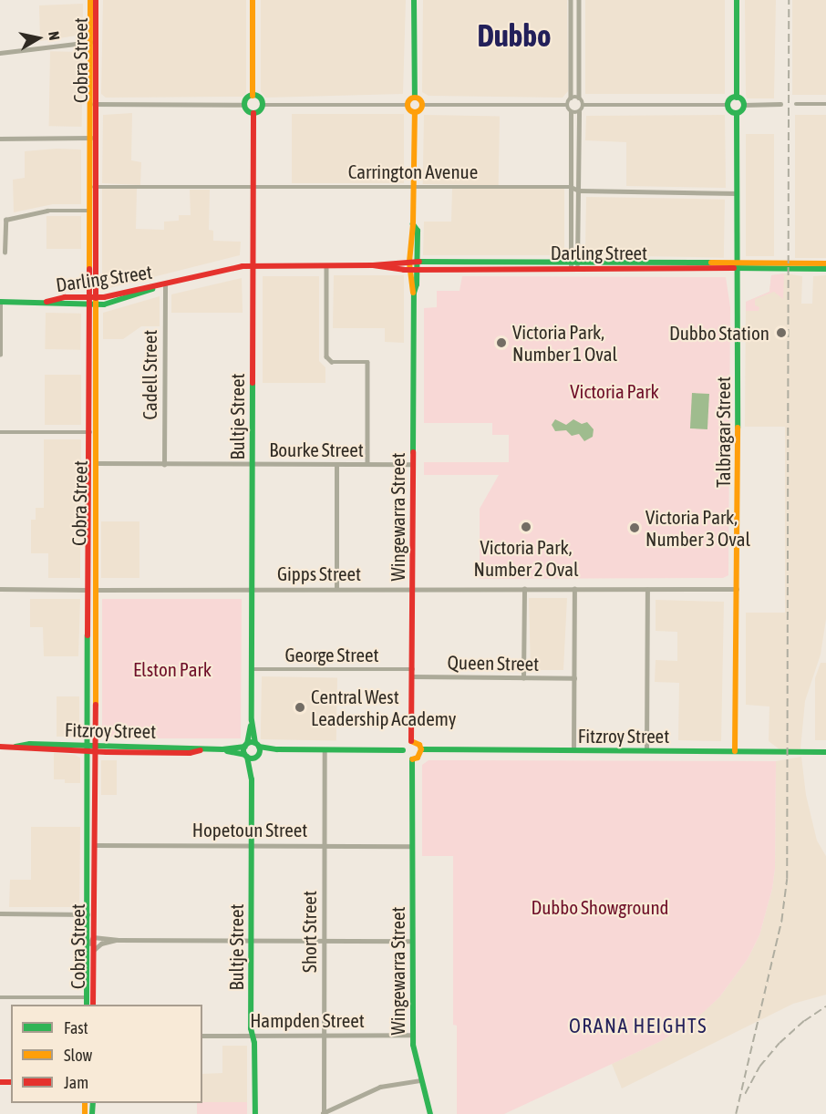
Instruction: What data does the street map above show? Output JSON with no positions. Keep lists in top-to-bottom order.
{
  "streets": {
    "main road": [
      "Cobra Street",
      "Darling Street",
      "Bultje Street",
      "Talbragar Street",
      "Wingewarra Street",
      "Fitzroy Street"
    ],
    "street": [
      "Carrington Avenue",
      "Cadell Street",
      "Bourke Street",
      "Gipps Street",
      "George Street",
      "Queen Street",
      "Hopetoun Street",
      "Short Street",
      "Hampden Street"
    ]
  },
  "crossings": [
    ["Cobra Street", "Carrington Avenue"],
    ["Cobra Street", "Darling Street"],
    ["Cobra Street", "Bourke Street"],
    ["Cobra Street", "Gipps Street"],
    ["Cobra Street", "Fitzroy Street"],
    ["Cobra Street", "Hopetoun Street"],
    ["Carrington Avenue", "Bultje Street"],
    ["Carrington Avenue", "Talbragar Street"],
    ["Carrington Avenue", "Wingewarra Street"],
    ["Darling Street", "Cadell Street"],
    ["Darling Street", "Bultje Street"],
    ["Darling Street", "Talbragar Street"],
    ["Darling Street", "Wingewarra Street"],
    ["Cadell Street", "Bourke Street"],
    ["Bultje Street", "Bourke Street"],
    ["Bultje Street", "Gipps Street"],
    ["Bultje Street", "George Street"],
    ["Bultje Street", "Fitzroy Street"],
    ["Bultje Street", "Hopetoun Street"],
    ["Bultje Street", "Hampden Street"],
    ["Talbragar Street", "Gipps Street"],
    ["Talbragar Street", "Fitzroy Street"],
    ["Bourke Street", "Wingewarra Street"],
    ["Wingewarra Street", "Gipps Street"],
    ["Wingewarra Street", "George Street"],
    ["Wingewarra Street", "Queen Street"],
    ["Wingewarra Street", "Fitzroy Street"],
    ["Wingewarra Street", "Hopetoun Street"],
    ["Wingewarra Street", "Hampden Street"],
    ["George Street", "Queen Street"],
    ["Hopetoun Street", "Short Street"],
    ["Short Street", "Hampden Street"]
  ],
  "districts": ["Dubbo", "ORANA HEIGHTS"],
  "parks": ["Victoria Park", "Elston Park", "Dubbo Showground"],
  "places": [
    "Dubbo Station",
    "Victoria Park, Number 1 Oval",
    "Victoria Park, Number 2 Oval",
    "Victoria Park, Number 3 Oval",
    "Central West Leadership Academy"
  ],
  "legend": ["Fast", "Slow", "Jam"],
  "north": "right"
}
